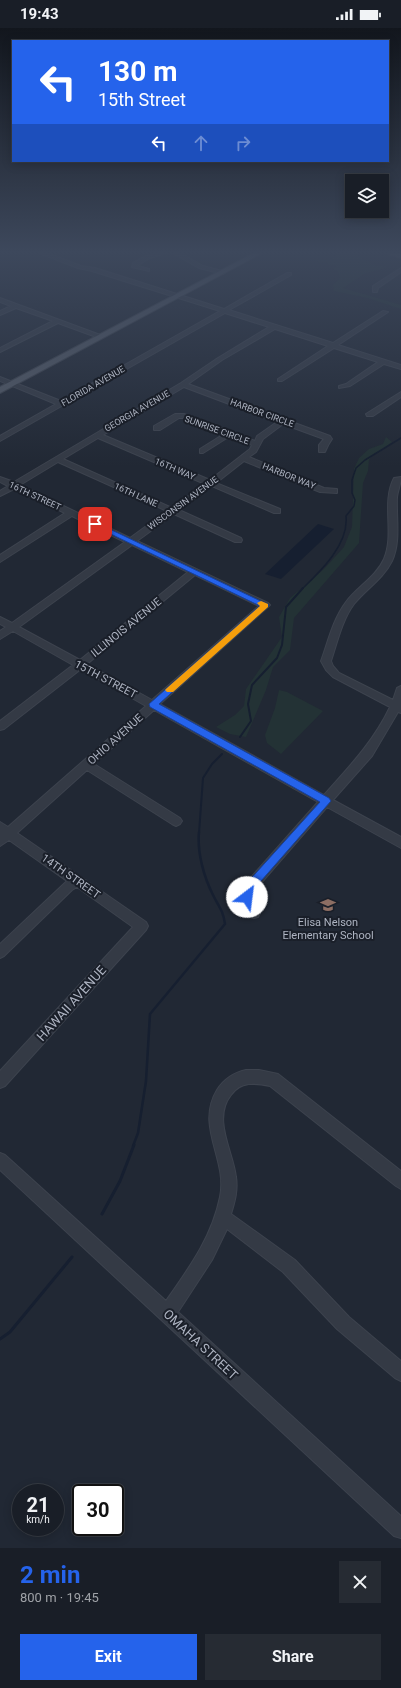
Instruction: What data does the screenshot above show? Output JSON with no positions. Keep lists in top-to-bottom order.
{
  "streets": {
    "street": [
      "FLORIDA AVENUE",
      "GEORGIA AVENUE",
      "HARBOR CIRCLE",
      "SUNRISE CIRCLE",
      "16TH WAY",
      "HARBOR WAY",
      "16TH LANE",
      "16TH STREET",
      "WISCONSIN AVENUE",
      "ILLINOIS AVENUE",
      "15TH STREET",
      "OHIO AVENUE",
      "14TH STREET",
      "HAWAII AVENUE",
      "OMAHA STREET"
    ]
  },
  "crossings": [
    ["GEORGIA AVENUE", "HARBOR CIRCLE"],
    ["GEORGIA AVENUE", "16TH WAY"],
    ["GEORGIA AVENUE", "16TH LANE"],
    ["GEORGIA AVENUE", "16TH STREET"],
    ["HARBOR CIRCLE", "WISCONSIN AVENUE"],
    ["SUNRISE CIRCLE", "WISCONSIN AVENUE"],
    ["16TH WAY", "WISCONSIN AVENUE"],
    ["HARBOR WAY", "WISCONSIN AVENUE"],
    ["16TH LANE", "WISCONSIN AVENUE"],
    ["16TH STREET", "WISCONSIN AVENUE"],
    ["16TH STREET", "ILLINOIS AVENUE"],
    ["16TH STREET", "OHIO AVENUE"],
    ["WISCONSIN AVENUE", "15TH STREET"],
    ["ILLINOIS AVENUE", "15TH STREET"],
    ["15TH STREET", "OHIO AVENUE"],
    ["OHIO AVENUE", "14TH STREET"],
    ["14TH STREET", "HAWAII AVENUE"]
  ],
  "places": {
    "school or university": ["Elisa Nelson Elementary School"]
  },
  "page": {
    "status": "19:43",
    "turn": ["130 m", "15th Street"],
    "speed": "21 km/h",
    "limit": "30",
    "heading": ["2 min", "800 m · 19:45"],
    "buttons": ["Exit", "Share"]
  }
}
